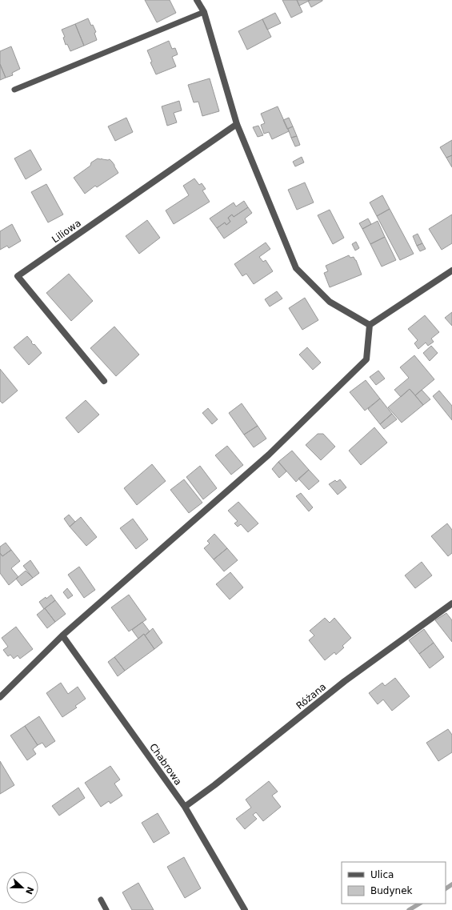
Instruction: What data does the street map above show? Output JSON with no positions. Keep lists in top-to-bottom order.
{
  "streets": {
    "street": ["Liliowa", "Różana", "Chabrowa"]
  },
  "crossings": [
    ["Różana", "Chabrowa"]
  ],
  "legend": ["Ulica", "Budynek"],
  "north": "right"
}
